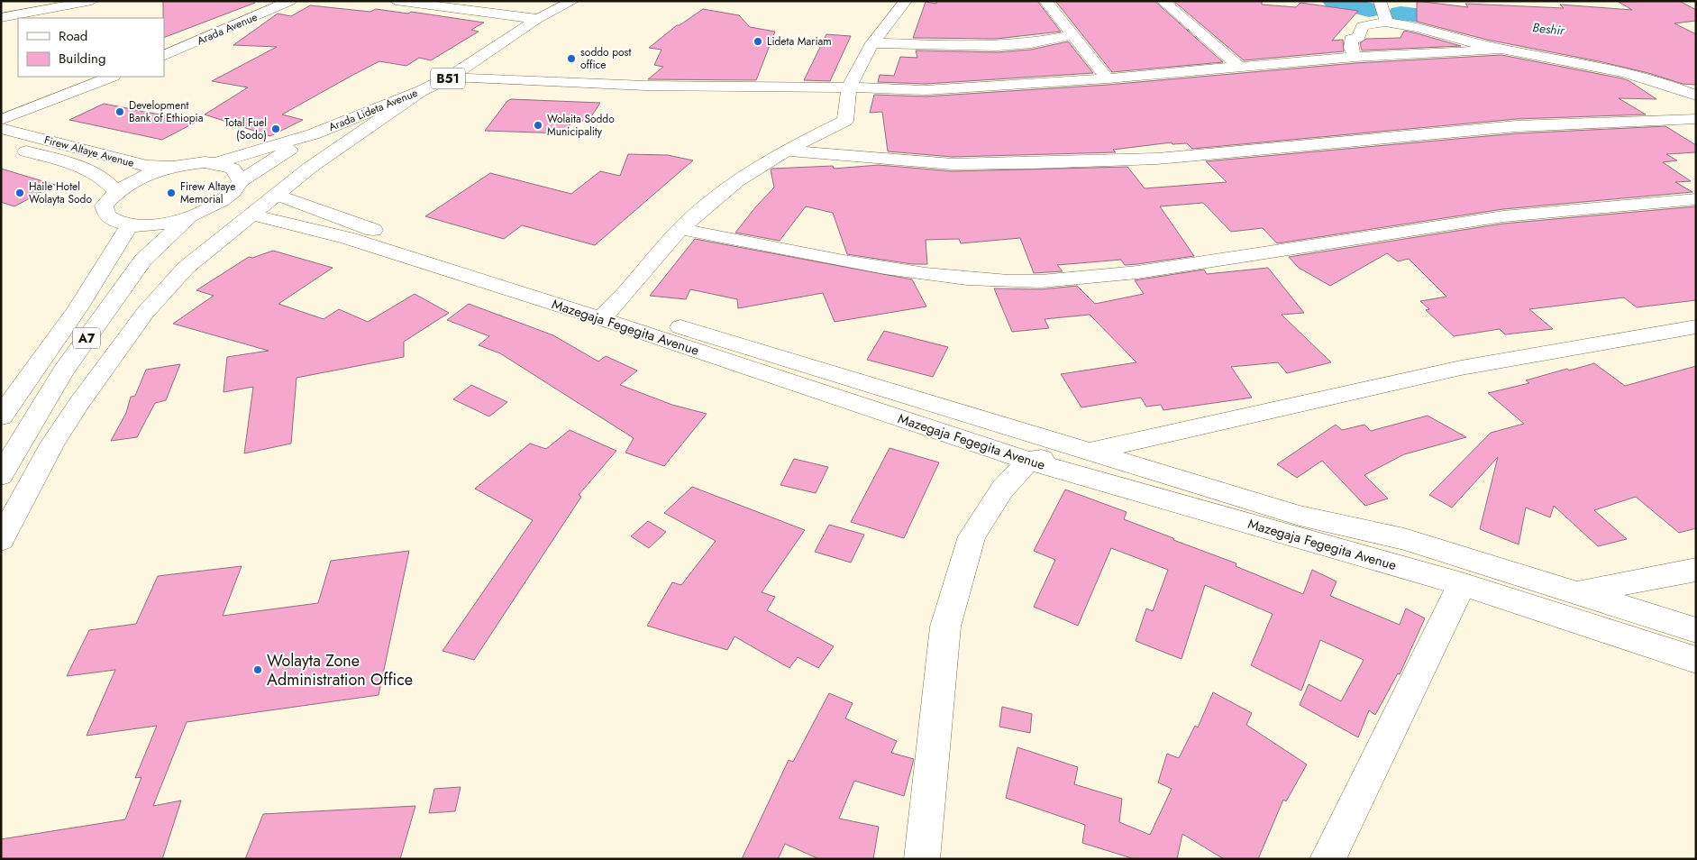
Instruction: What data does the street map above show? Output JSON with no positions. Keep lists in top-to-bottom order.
{
  "streets": {
    "main road": [
      "Arada Avenue",
      "B51",
      "Arada Lideta Avenue",
      "Firew Altaye Avenue",
      "Mazegaja Fegegita Avenue",
      "A7"
    ]
  },
  "crossings": [
    ["B51", "Arada Lideta Avenue"],
    ["B51", "A7"],
    ["Firew Altaye Avenue", "A7"]
  ],
  "water": ["Beshir"],
  "places": [
    "Lideta Mariam",
    "soddo post office",
    "Development Bank of Ethiopia",
    "Wolaita Soddo Municipality",
    "Total Fuel (Sodo)",
    "Haile Hotel Wolayta Sodo",
    "Firew Altaye Memorial",
    "Wolayta Zone Administration Office"
  ],
  "legend": ["Road", "Building"]
}
